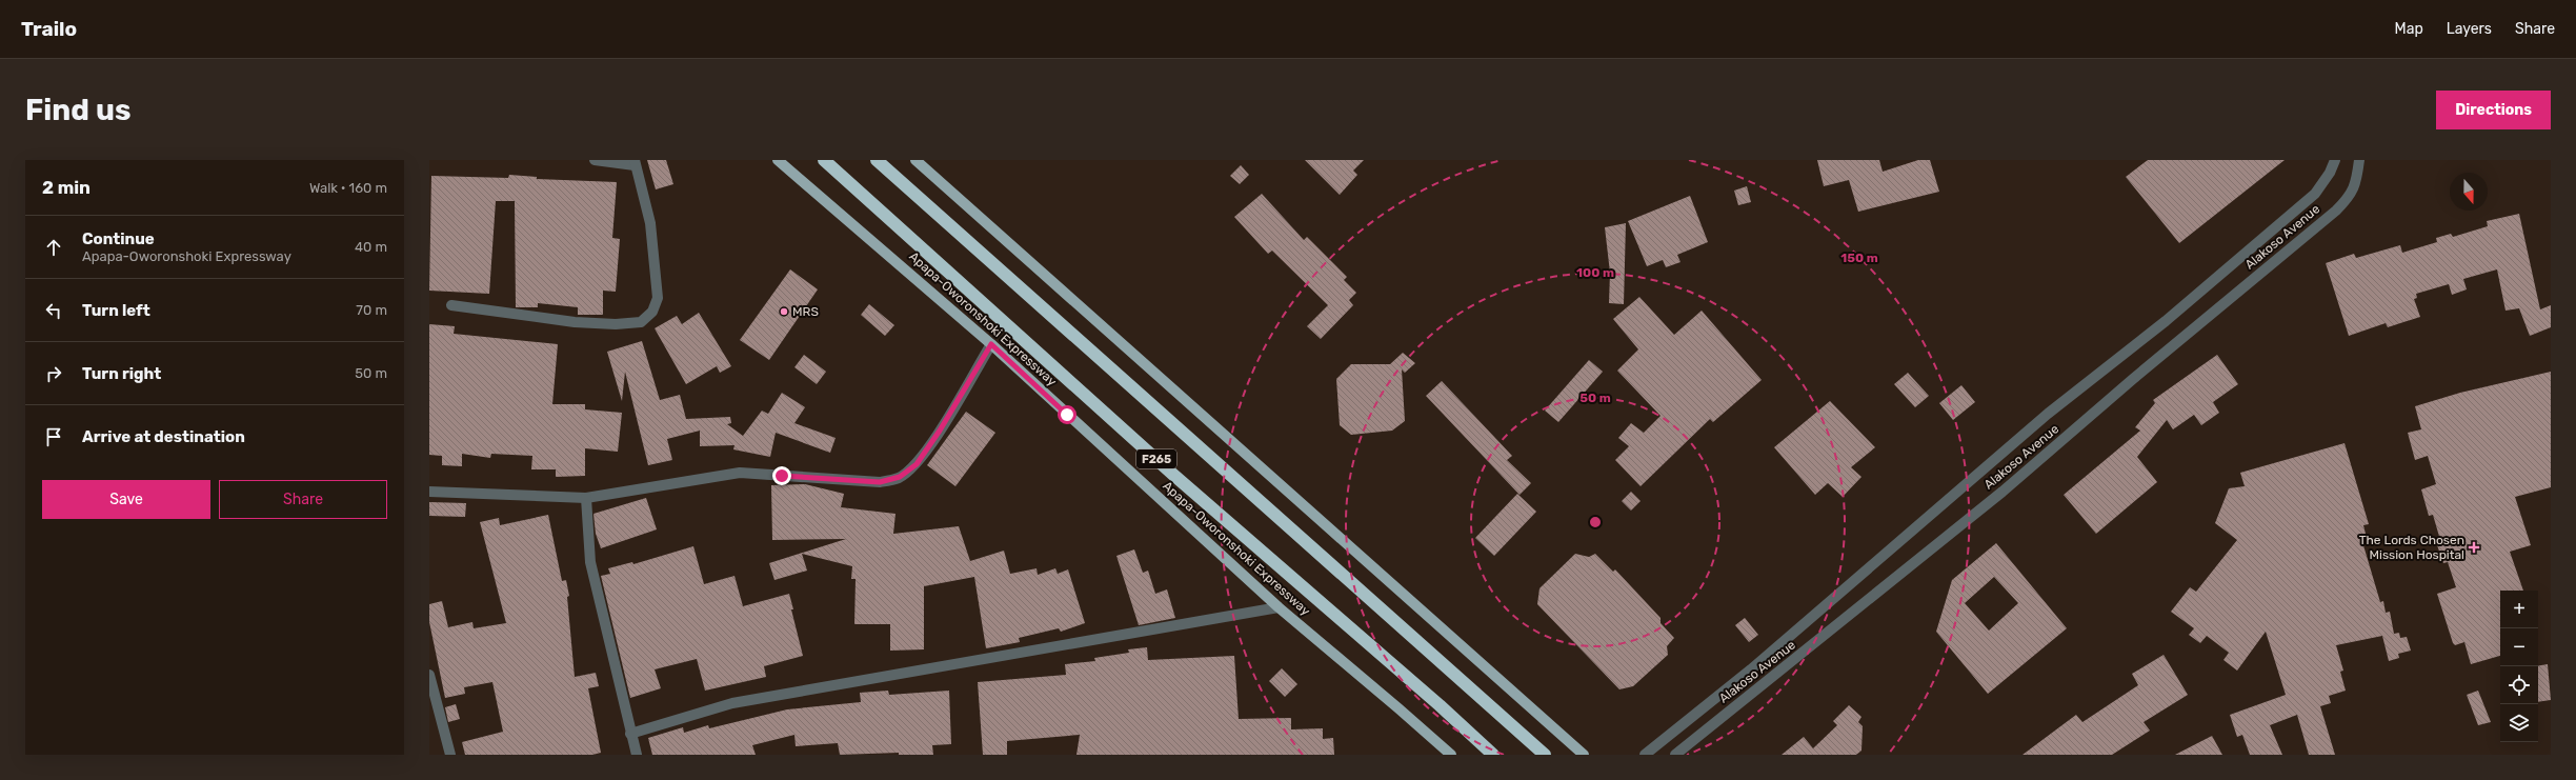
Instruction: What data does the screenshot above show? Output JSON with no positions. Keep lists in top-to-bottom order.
{
  "streets": {
    "highway": ["Apapa-Oworonshoki Expressway", "F265"],
    "street": ["Alakoso Avenue"]
  },
  "places": {
    "other": ["MRS"],
    "health": ["The Lords Chosen Mission Hospital"]
  },
  "north": "bottom",
  "page": {
    "header": "Trailo",
    "nav": ["Map", "Layers", "Share"],
    "buttons": [
      "Directions",
      ["Save", "Share"]
    ],
    "title": "Find us",
    "heading": ["2 min", "Walk · 160 m"],
    "list": [
      ["Continue", "Apapa-Oworonshoki Expressway", "40 m"],
      ["Turn left", "70 m"],
      ["Turn right", "50 m"],
      "Arrive at destination"
    ],
    "map_buttons": ["+", "−"]
  },
  "rings": ["150 m", "100 m", "50 m"]
}
